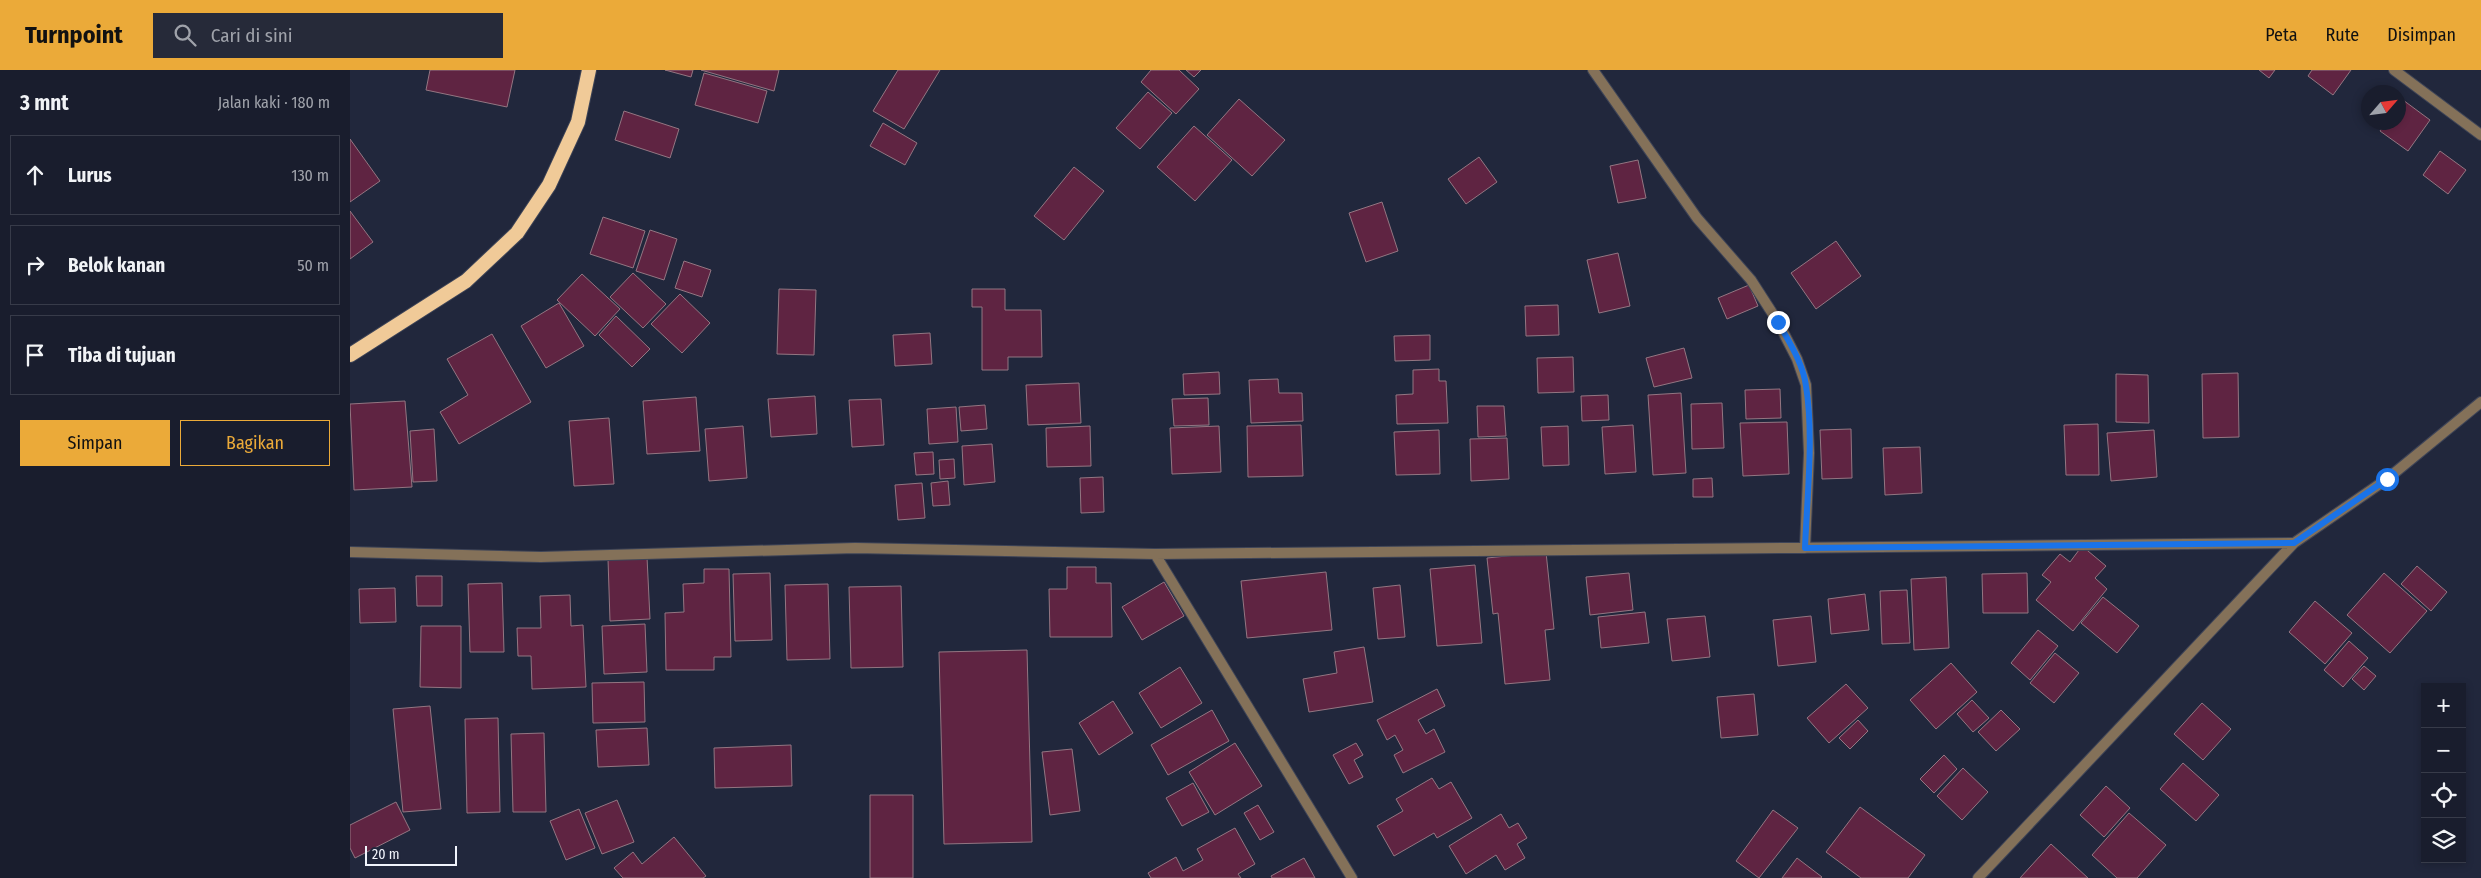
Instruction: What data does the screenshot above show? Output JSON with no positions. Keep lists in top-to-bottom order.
{
  "scale_bar": "20 m",
  "north": "top right",
  "page": {
    "header": "Turnpoint",
    "search": "Cari di sini",
    "nav": ["Peta", "Rute", "Disimpan"],
    "heading": ["3 mnt", "Jalan kaki · 180 m"],
    "list": [
      ["Lurus", "130 m"],
      ["Belok kanan", "50 m"],
      "Tiba di tujuan"
    ],
    "buttons": ["Simpan", "Bagikan"],
    "map_buttons": ["+", "−"],
    "scale": "20 m"
  }
}
